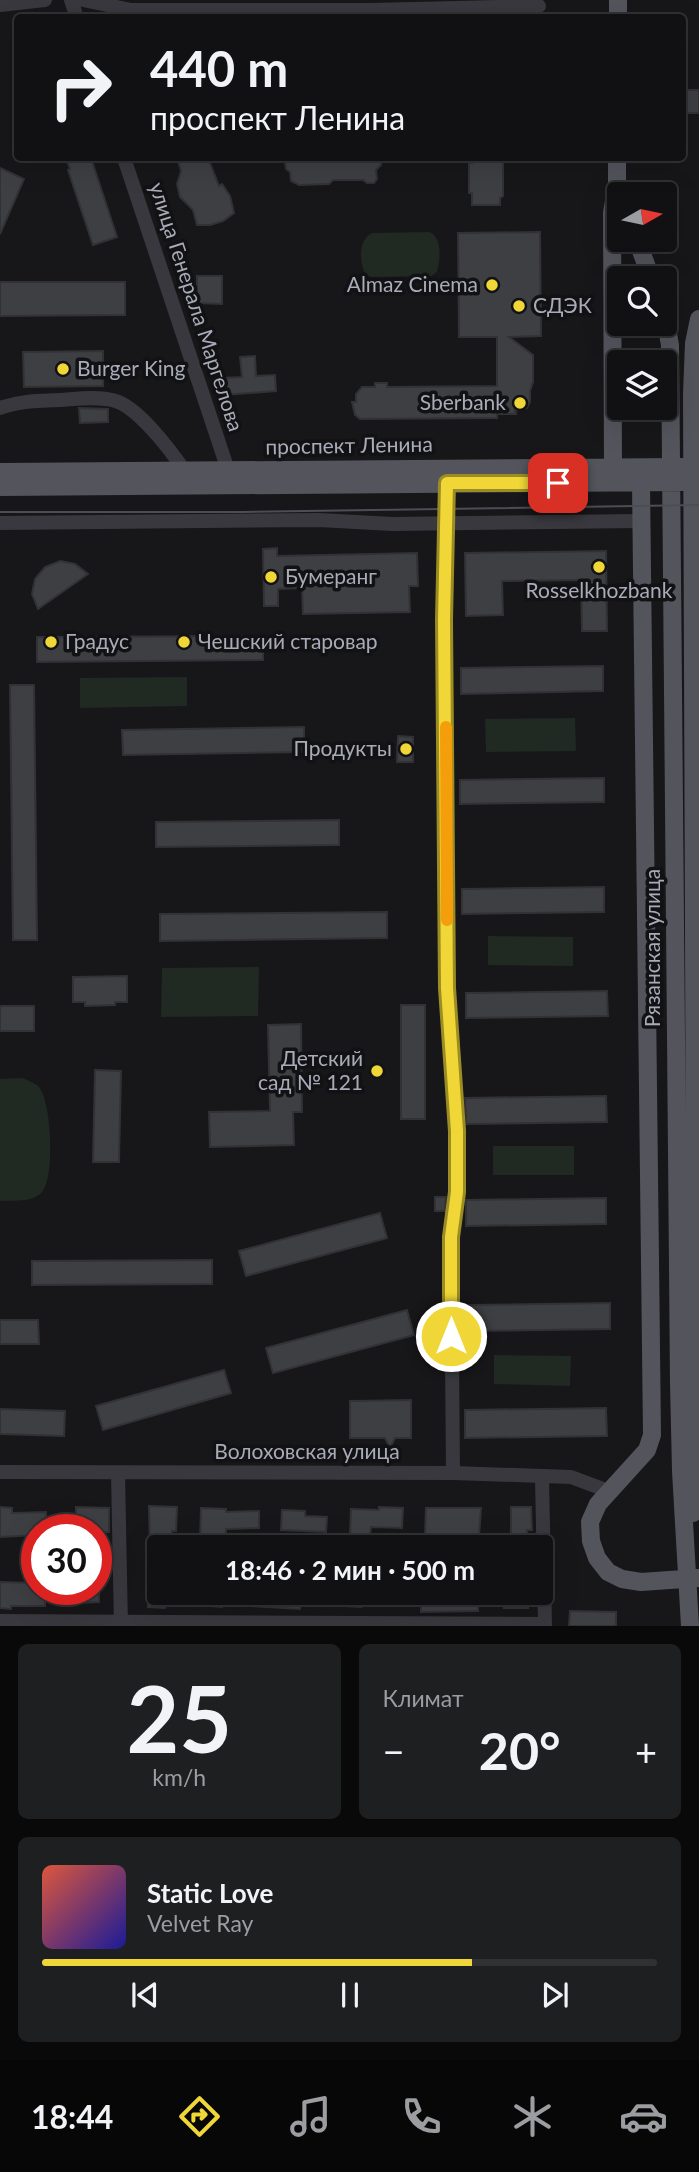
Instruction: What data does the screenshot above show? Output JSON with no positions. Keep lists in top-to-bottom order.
{
  "streets": {
    "main road": ["проспект Ленина", "Рязанская улица"],
    "street": ["улица Генерала Маргелова", "Волоховская улица"]
  },
  "crossings": [
    ["улица Генерала Маргелова", "проспект Ленина"]
  ],
  "places": [
    "Almaz Cinema",
    "СДЭК",
    "Burger King",
    "Sberbank",
    "Rosselkhozbank",
    "Бумеранг",
    "Градус",
    "Чешский старовар",
    "Продукты",
    "Детский сад № 121"
  ],
  "north": "right",
  "page": {
    "turn": ["440 m", "проспект Ленина"],
    "limit": "30",
    "trip": "18:46 · 2 мин · 500 m",
    "tile": [
      ["25", "km/h"],
      "Климат"
    ],
    "heat": ["−", "20°", "+"],
    "song": ["Static Love", "Velvet Ray"],
    "tabs": "18:44"
  }
}
